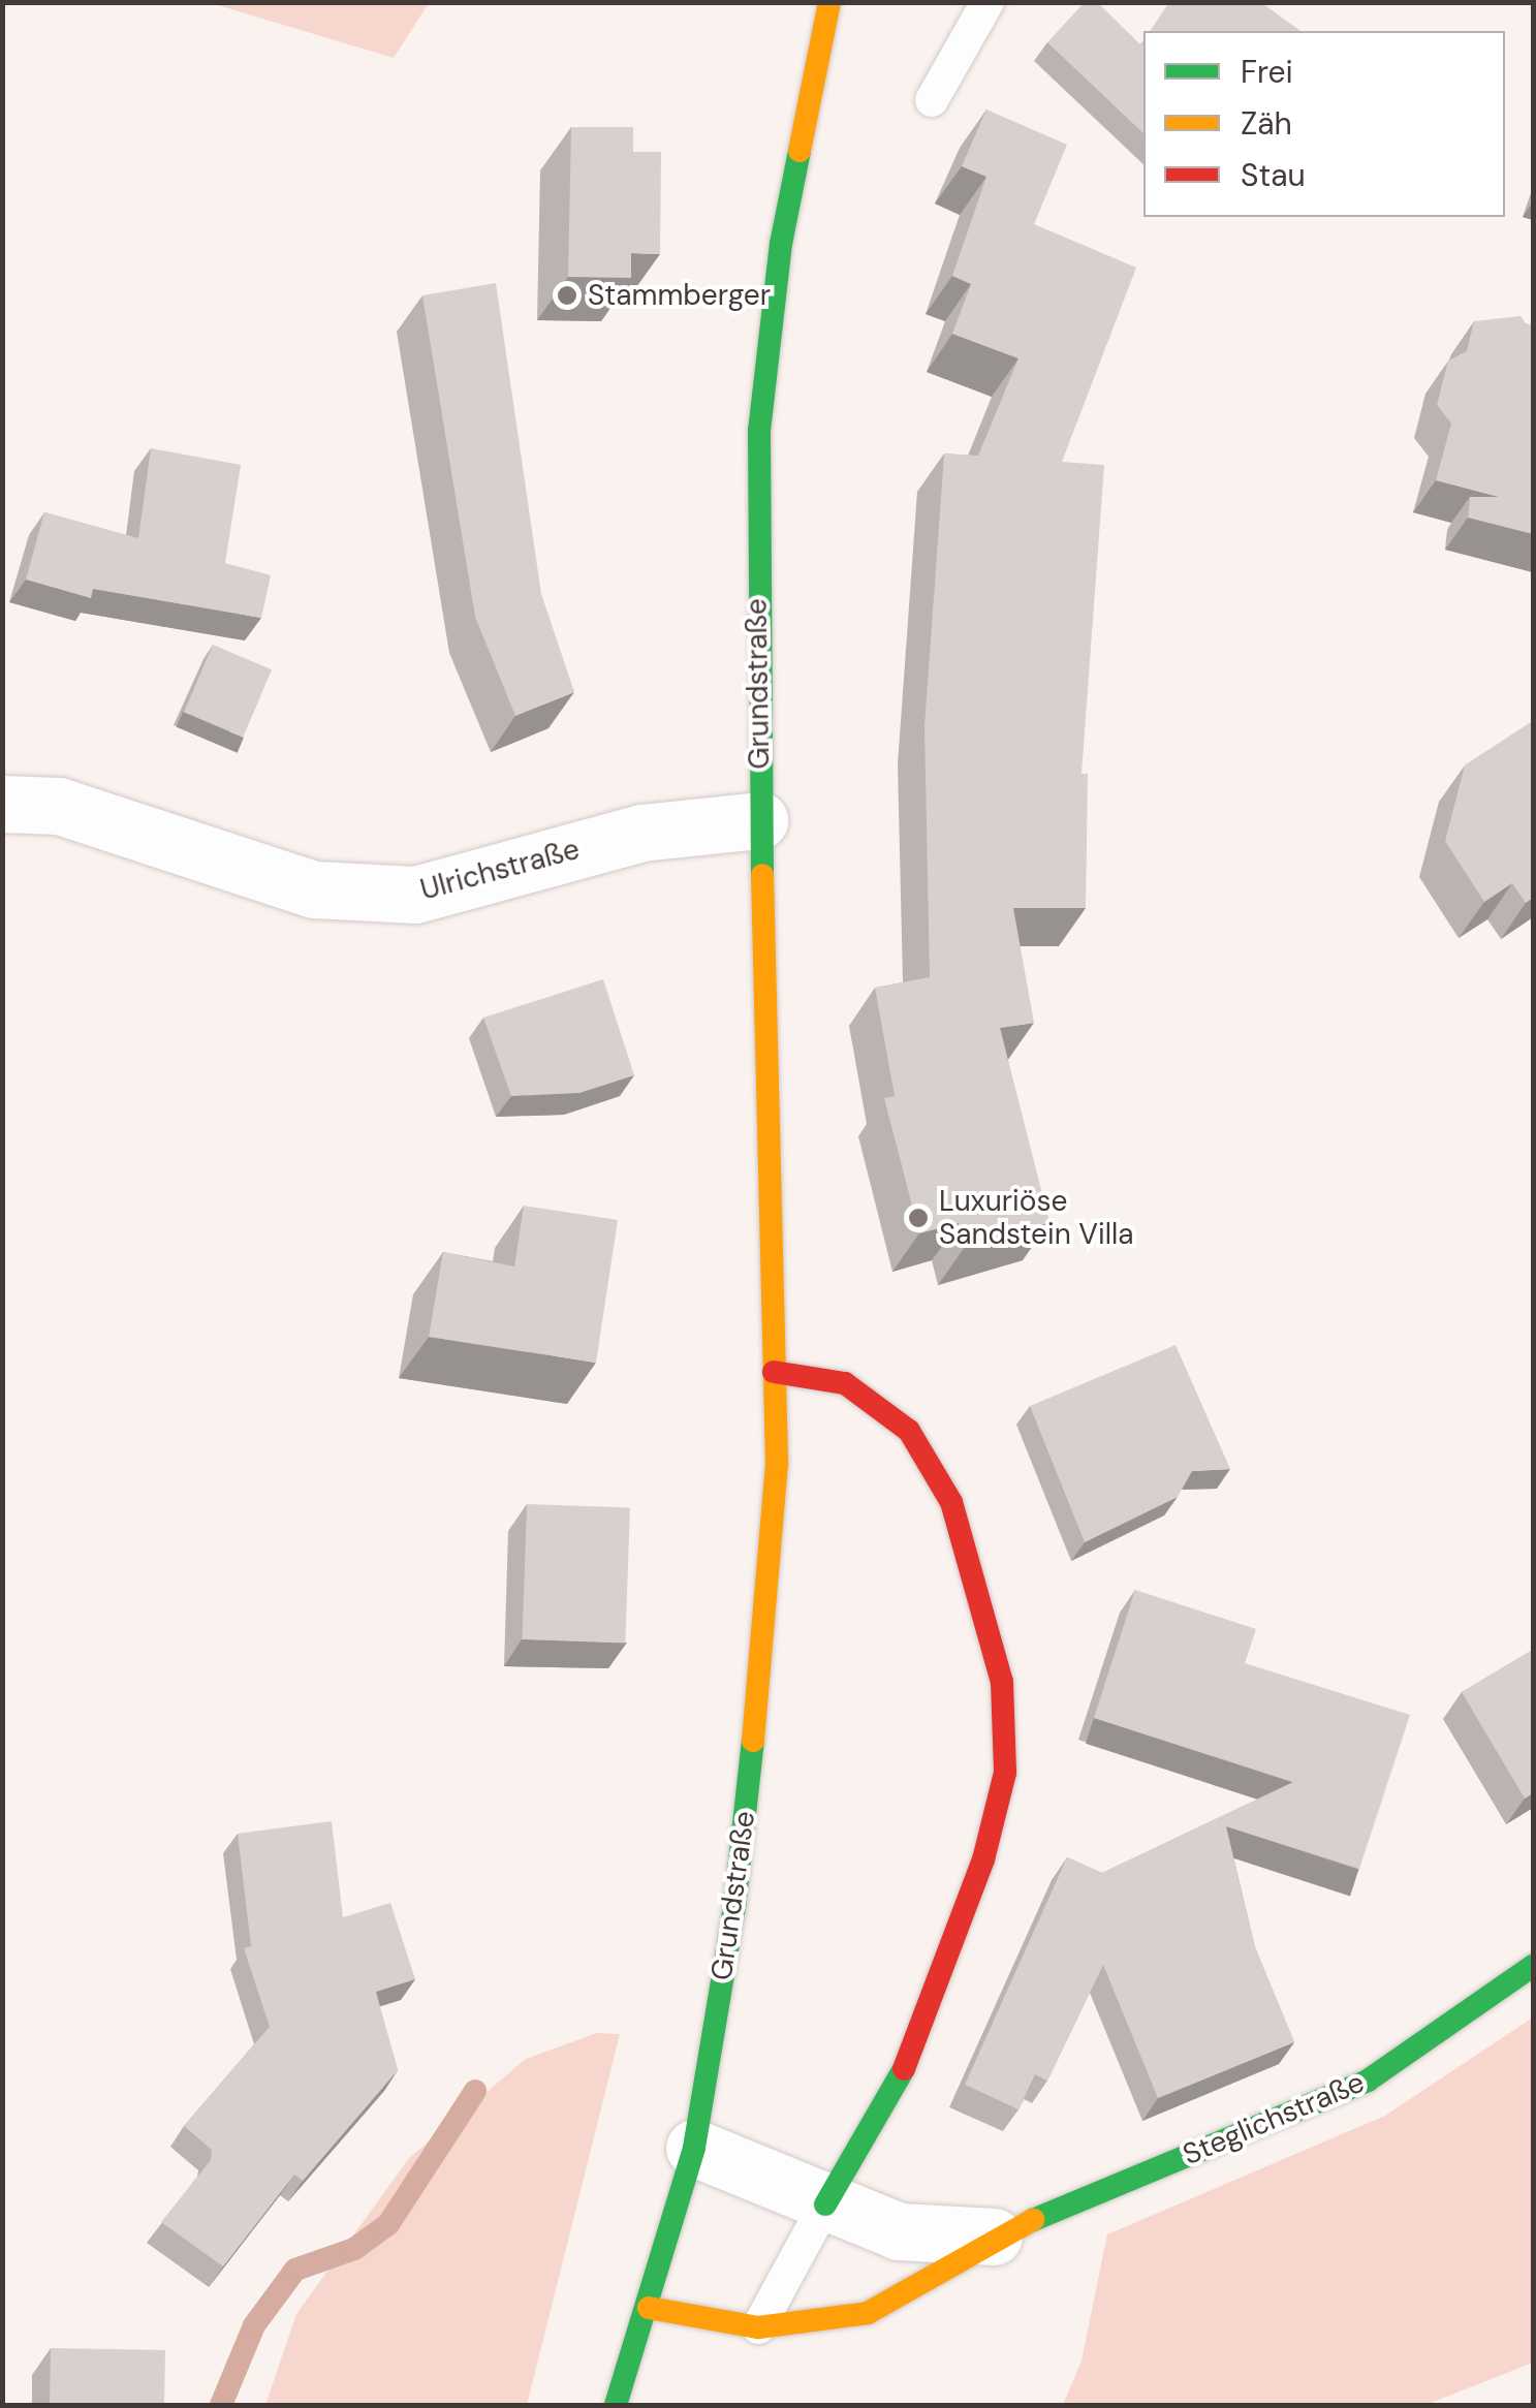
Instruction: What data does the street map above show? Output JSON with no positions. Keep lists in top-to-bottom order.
{
  "streets": {
    "main road": ["Grundstraße", "Steglichstraße"],
    "street": ["Ulrichstraße"]
  },
  "crossings": [
    ["Grundstraße", "Ulrichstraße"],
    ["Grundstraße", "Steglichstraße"]
  ],
  "places": ["Stammberger", "Luxuriöse Sandstein Villa"],
  "legend": ["Frei", "Zäh", "Stau"]
}
